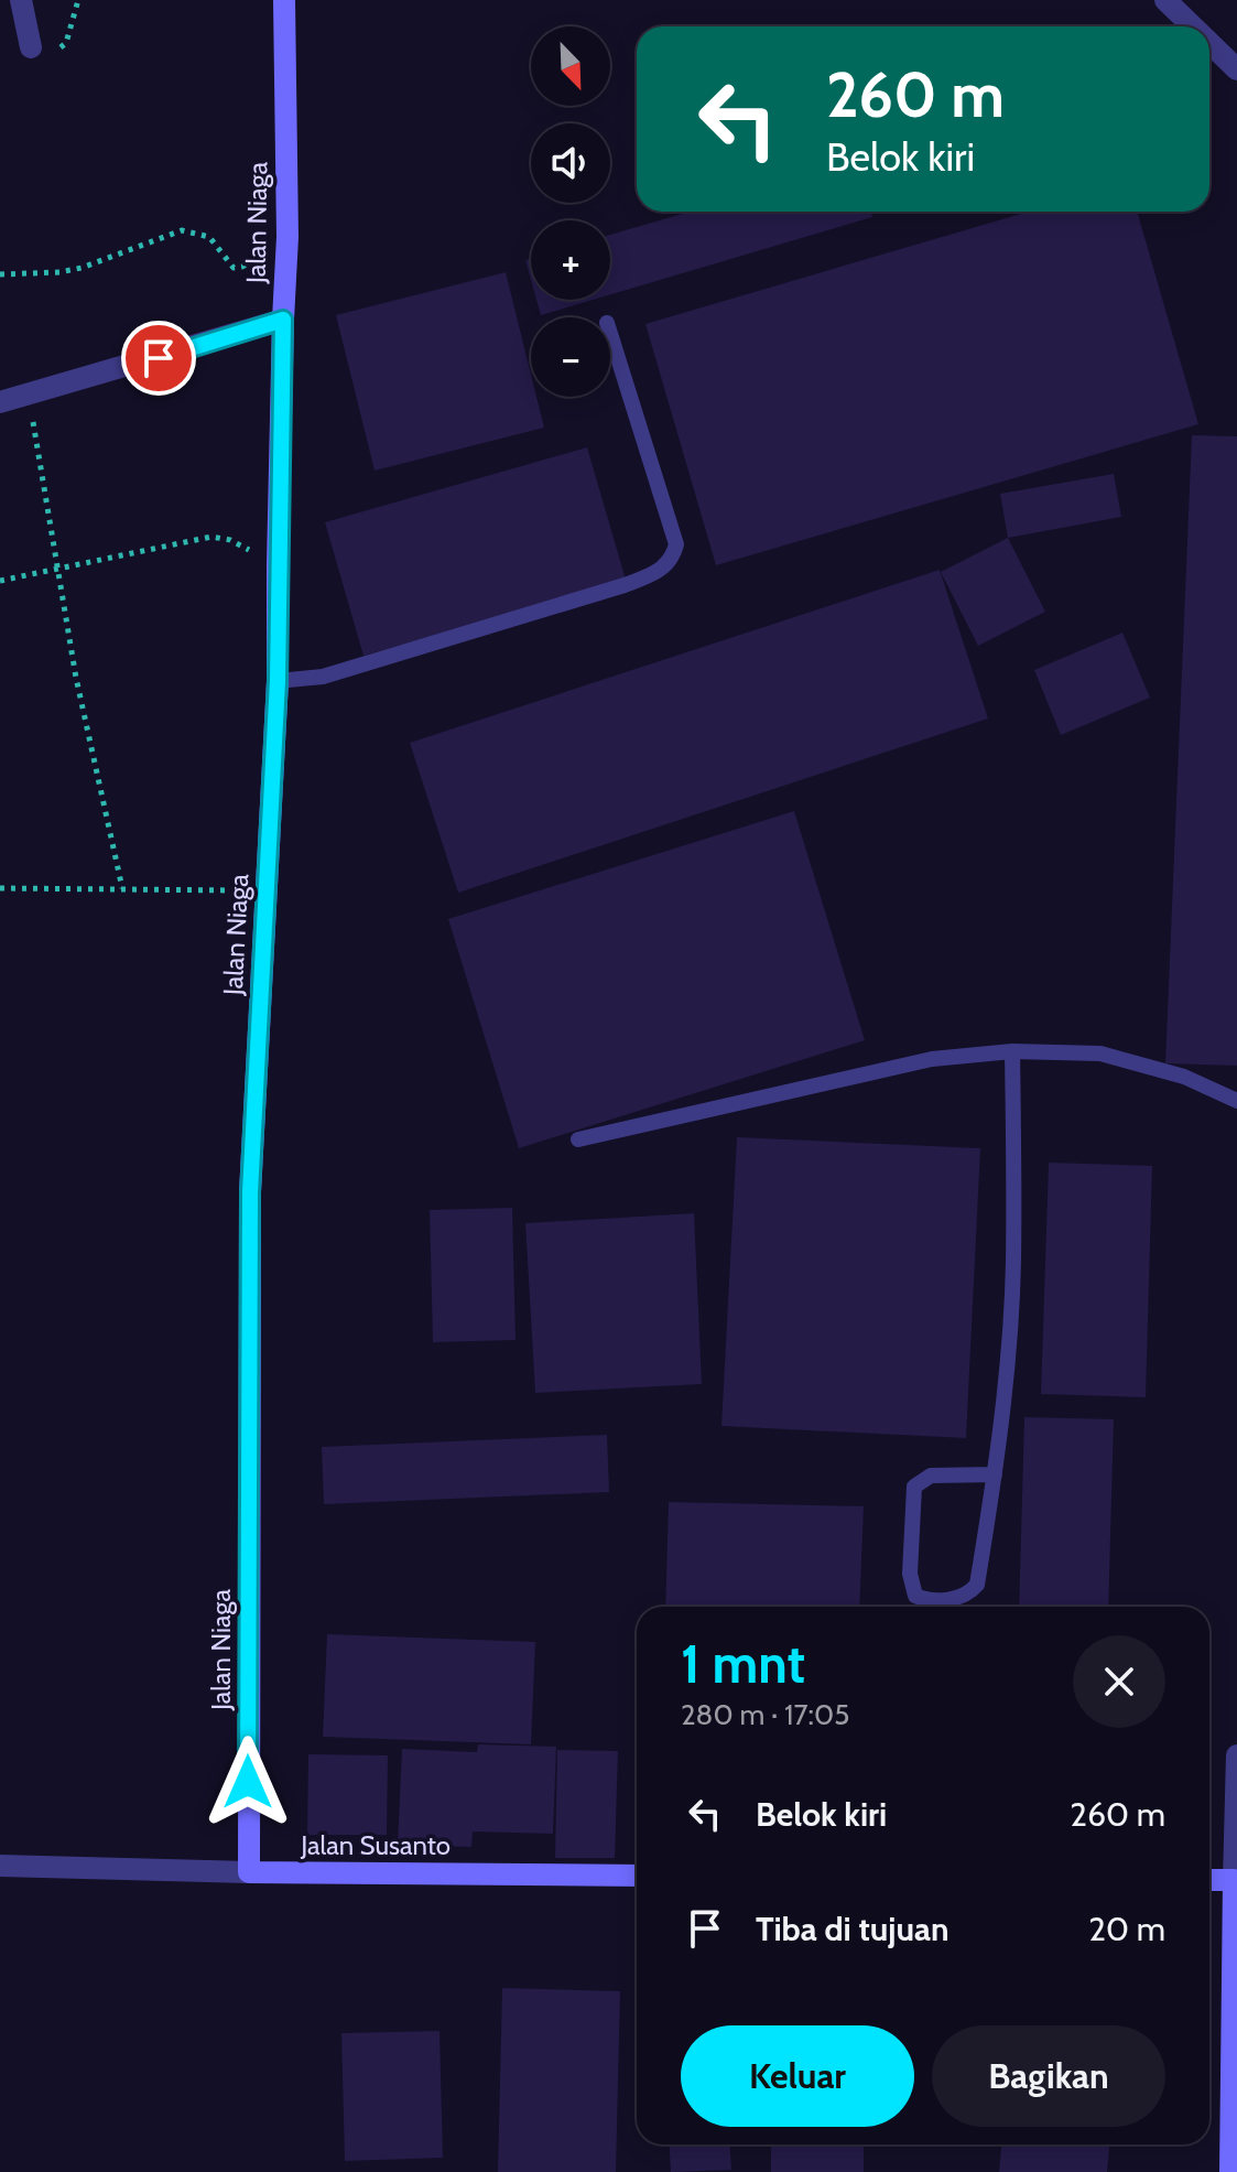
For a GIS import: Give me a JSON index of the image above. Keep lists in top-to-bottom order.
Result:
{
  "streets": {
    "street": ["Jalan Niaga", "Jalan Susanto"]
  },
  "crossings": [
    ["Jalan Niaga", "Jalan Susanto"]
  ],
  "north": "bottom right",
  "page": {
    "map_buttons": ["+", "−"],
    "turn": ["260 m", "Belok kiri"],
    "heading": ["1 mnt", "280 m · 17:05"],
    "list": [
      {
        "name": "Belok kiri",
        "value": "260 m"
      },
      {
        "name": "Tiba di tujuan",
        "value": "20 m"
      }
    ],
    "buttons": ["Keluar", "Bagikan"]
  }
}
